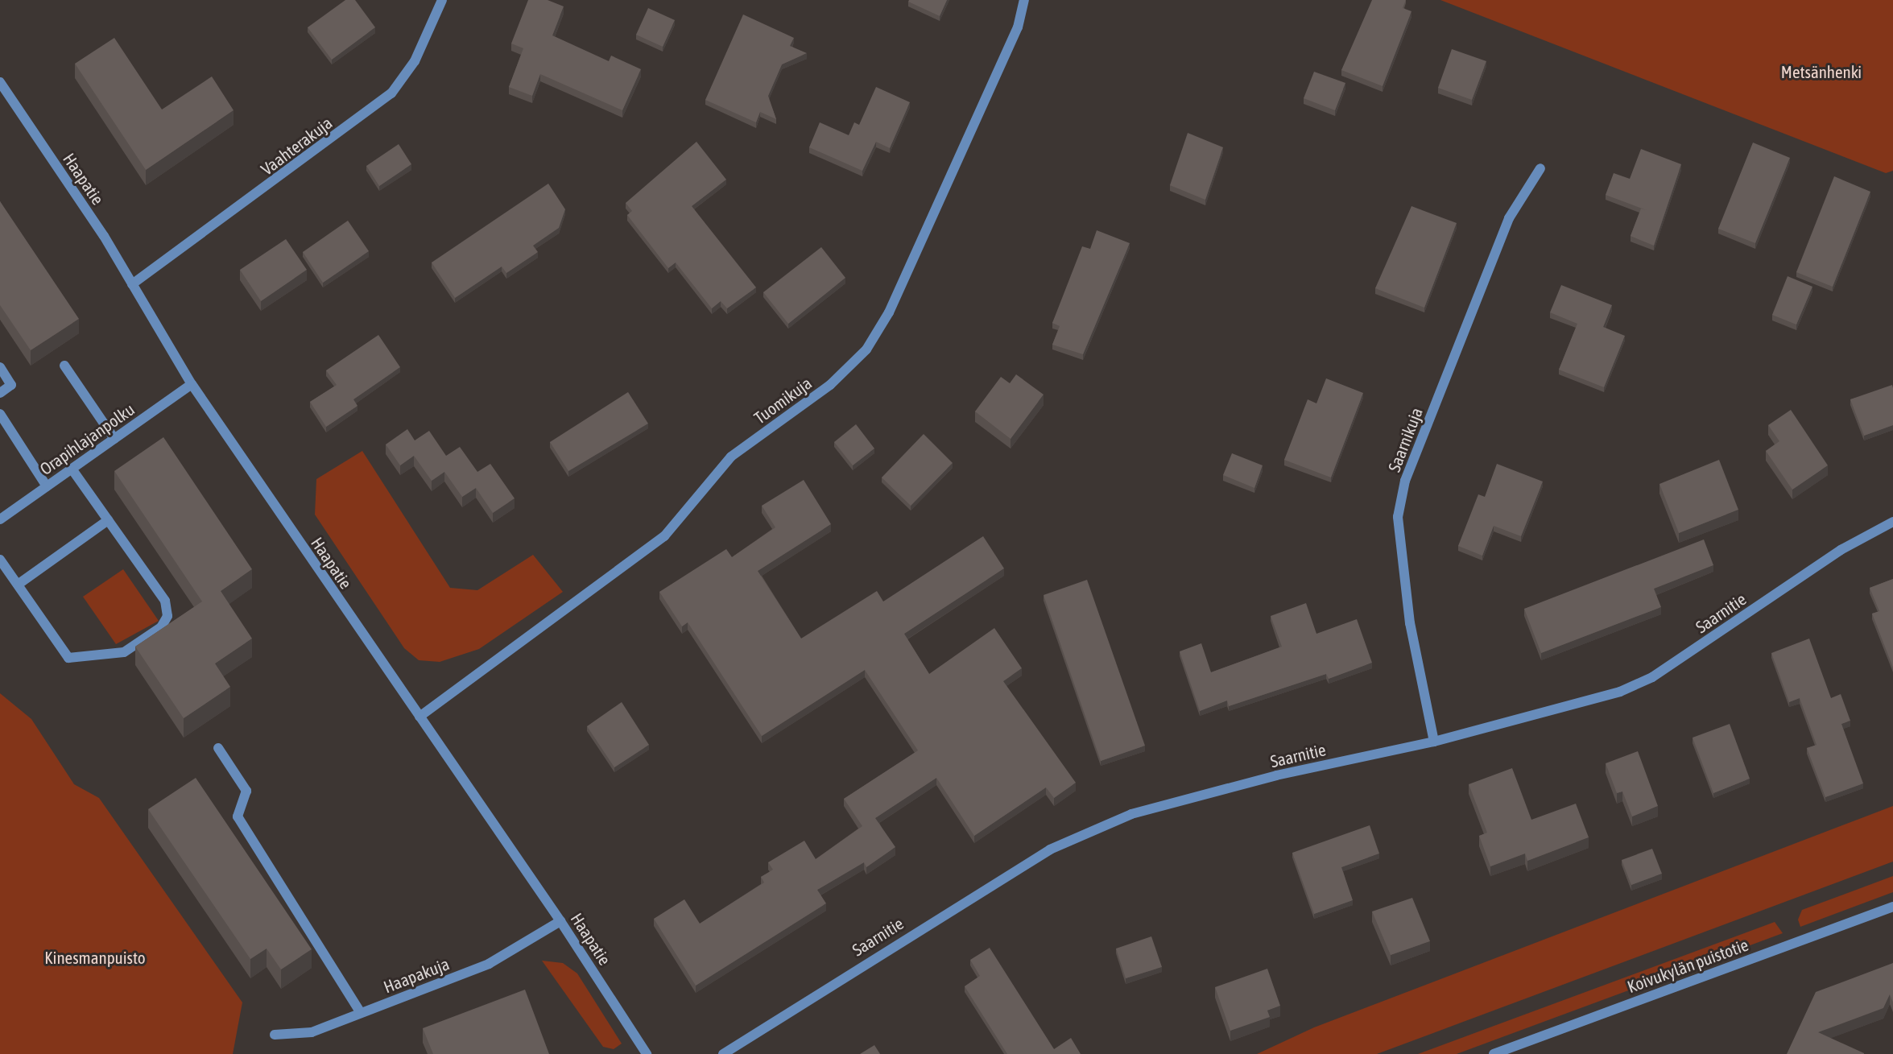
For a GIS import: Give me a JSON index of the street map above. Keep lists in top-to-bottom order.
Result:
{
  "streets": {
    "street": [
      "Vaahterakuja",
      "Haapatie",
      "Tuomikuja",
      "Orapihlajanpolku",
      "Saarnikuja",
      "Saarnitie",
      "Koivukylän puistotie",
      "Haapakuja"
    ]
  },
  "crossings": [
    ["Vaahterakuja", "Haapatie"],
    ["Haapatie", "Tuomikuja"],
    ["Haapatie", "Orapihlajanpolku"],
    ["Haapatie", "Haapakuja"],
    ["Saarnikuja", "Saarnitie"]
  ],
  "parks": ["Metsänhenki", "Kinesmanpuisto"]
}
